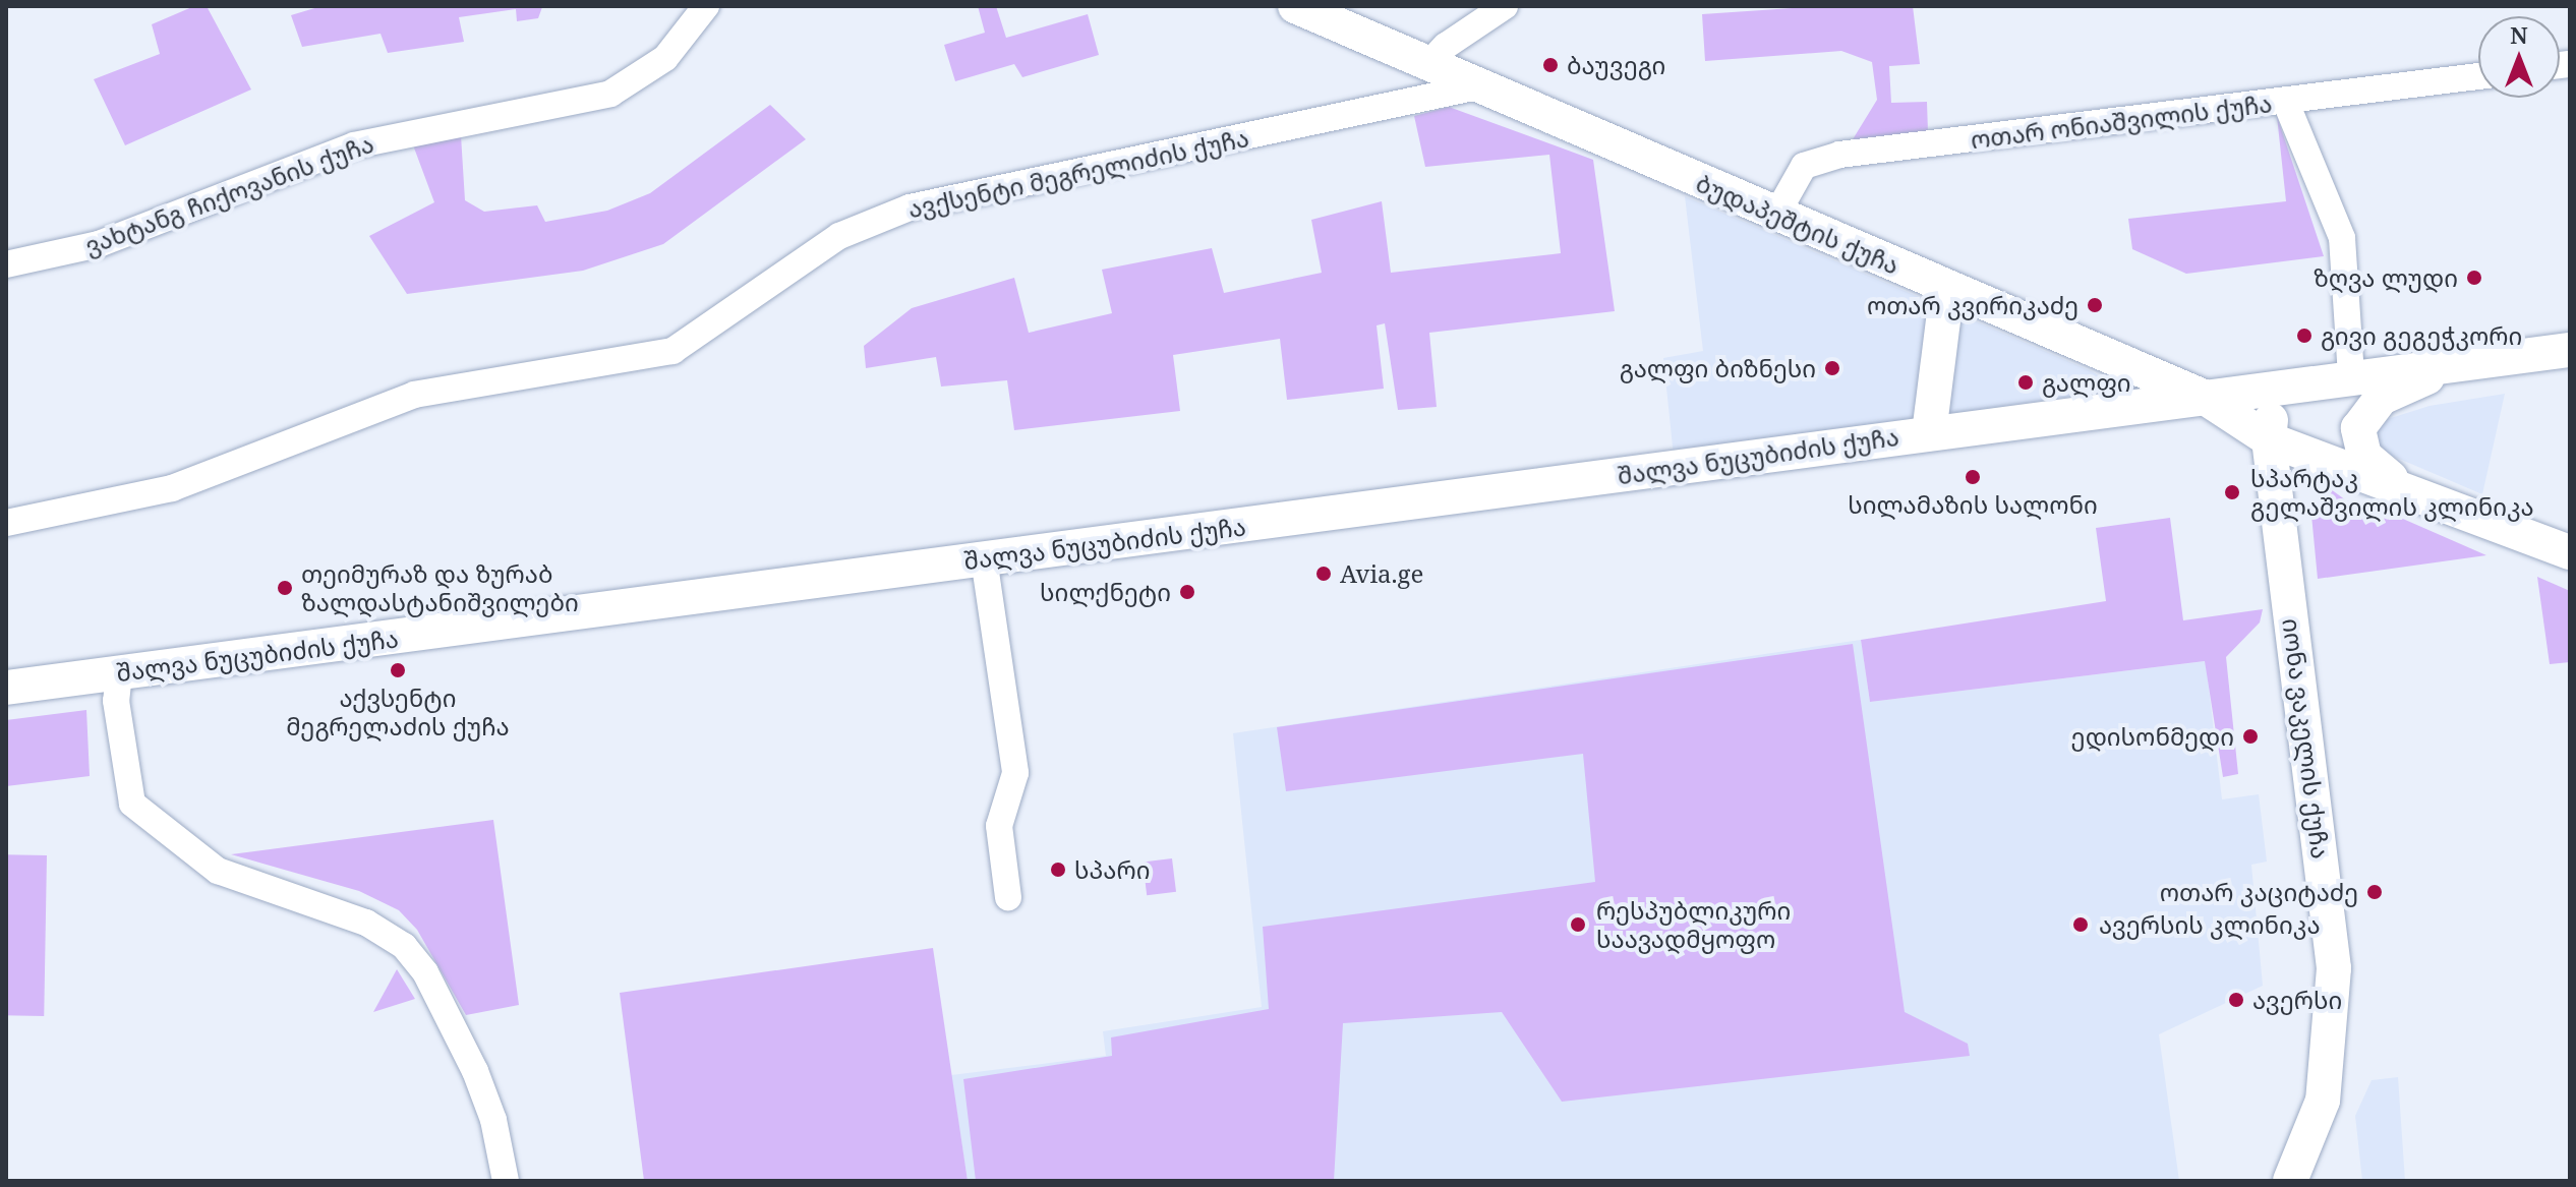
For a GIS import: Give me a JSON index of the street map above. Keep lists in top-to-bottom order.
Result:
{
  "streets": {
    "main road": ["ბუდაპეშტის ქუჩა", "შალვა ნუცუბიძის ქუჩა", "იონა ვაკელის ქუჩა"],
    "street": ["ოთარ ონიაშვილის ქუჩა", "ავქსენტი მეგრელიძის ქუჩა", "ვახტანგ ჩიქოვანის ქუჩა"]
  },
  "crossings": [
    ["ოთარ ონიაშვილის ქუჩა", "ბუდაპეშტის ქუჩა"],
    ["ავქსენტი მეგრელიძის ქუჩა", "ბუდაპეშტის ქუჩა"],
    ["ბუდაპეშტის ქუჩა", "შალვა ნუცუბიძის ქუჩა"],
    ["ბუდაპეშტის ქუჩა", "იონა ვაკელის ქუჩა"],
    ["შალვა ნუცუბიძის ქუჩა", "იონა ვაკელის ქუჩა"]
  ],
  "places": [
    "ბაუვეგი",
    "ზღვა ლუდი",
    "ოთარ კვირიკაძე",
    "გივი გეგეჭკორი",
    "გალფი ბიზნესი",
    "გალფი",
    "სილამაზის სალონი",
    "სპარტაკ გელაშვილის კლინიკა",
    "Avia.ge",
    "თეიმურაზ და ზურაბ ზალდასტანიშვილები",
    "სილქნეტი",
    "აქვსენტი მეგრელაძის ქუჩა",
    "ედისონმედი",
    "სპარი",
    "ოთარ კაციტაძე",
    "რესპუბლიკური საავადმყოფო",
    "ავერსის კლინიკა",
    "ავერსი"
  ],
  "north": "top"
}
